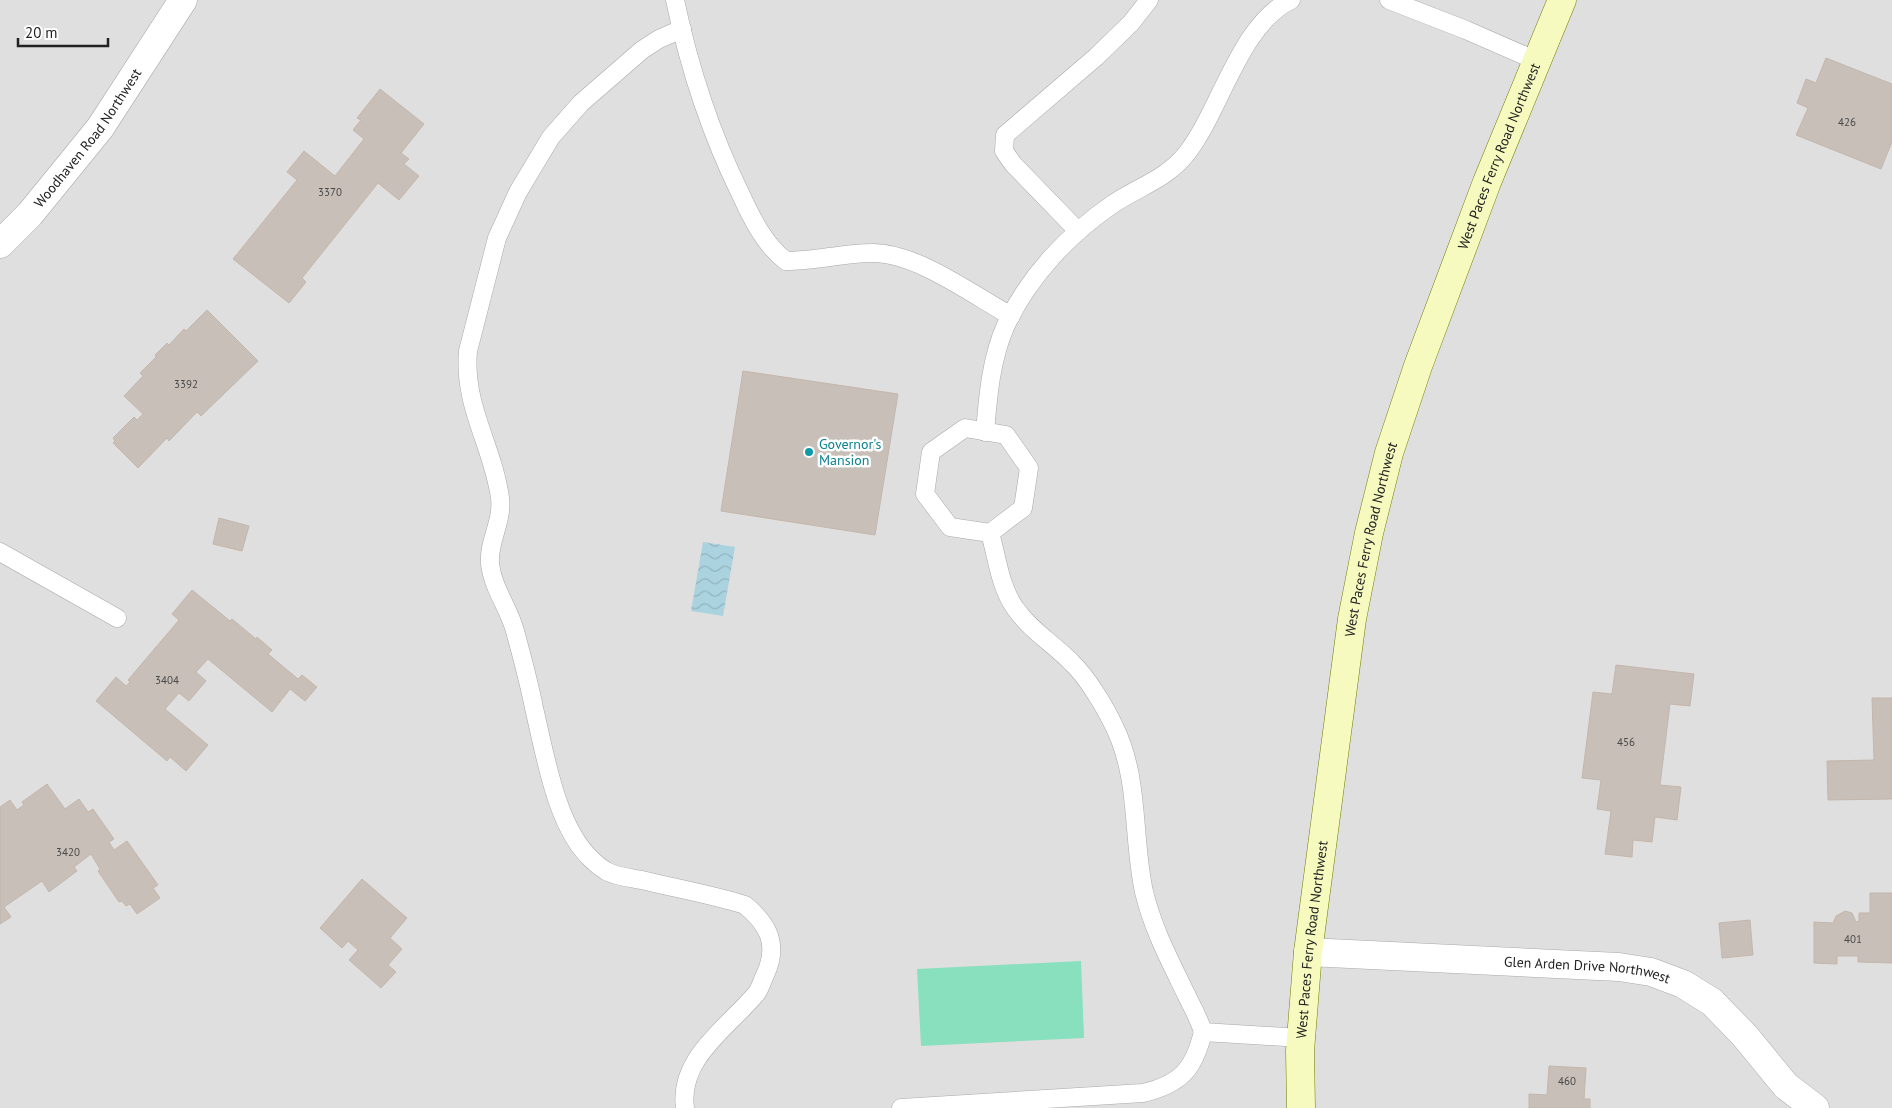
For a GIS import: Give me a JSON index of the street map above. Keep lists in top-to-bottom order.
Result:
{
  "streets": {
    "main road": ["West Paces Ferry Road Northwest"],
    "street": ["Woodhaven Road Northwest", "Glen Arden Drive Northwest"]
  },
  "crossings": [
    ["West Paces Ferry Road Northwest", "Glen Arden Drive Northwest"]
  ],
  "places": ["Governor's Mansion"],
  "house_numbers": [
    "426",
    "3370",
    "3392",
    "3404",
    "456",
    "3420",
    "401",
    "460"
  ],
  "scale_bar": "20 m"
}
